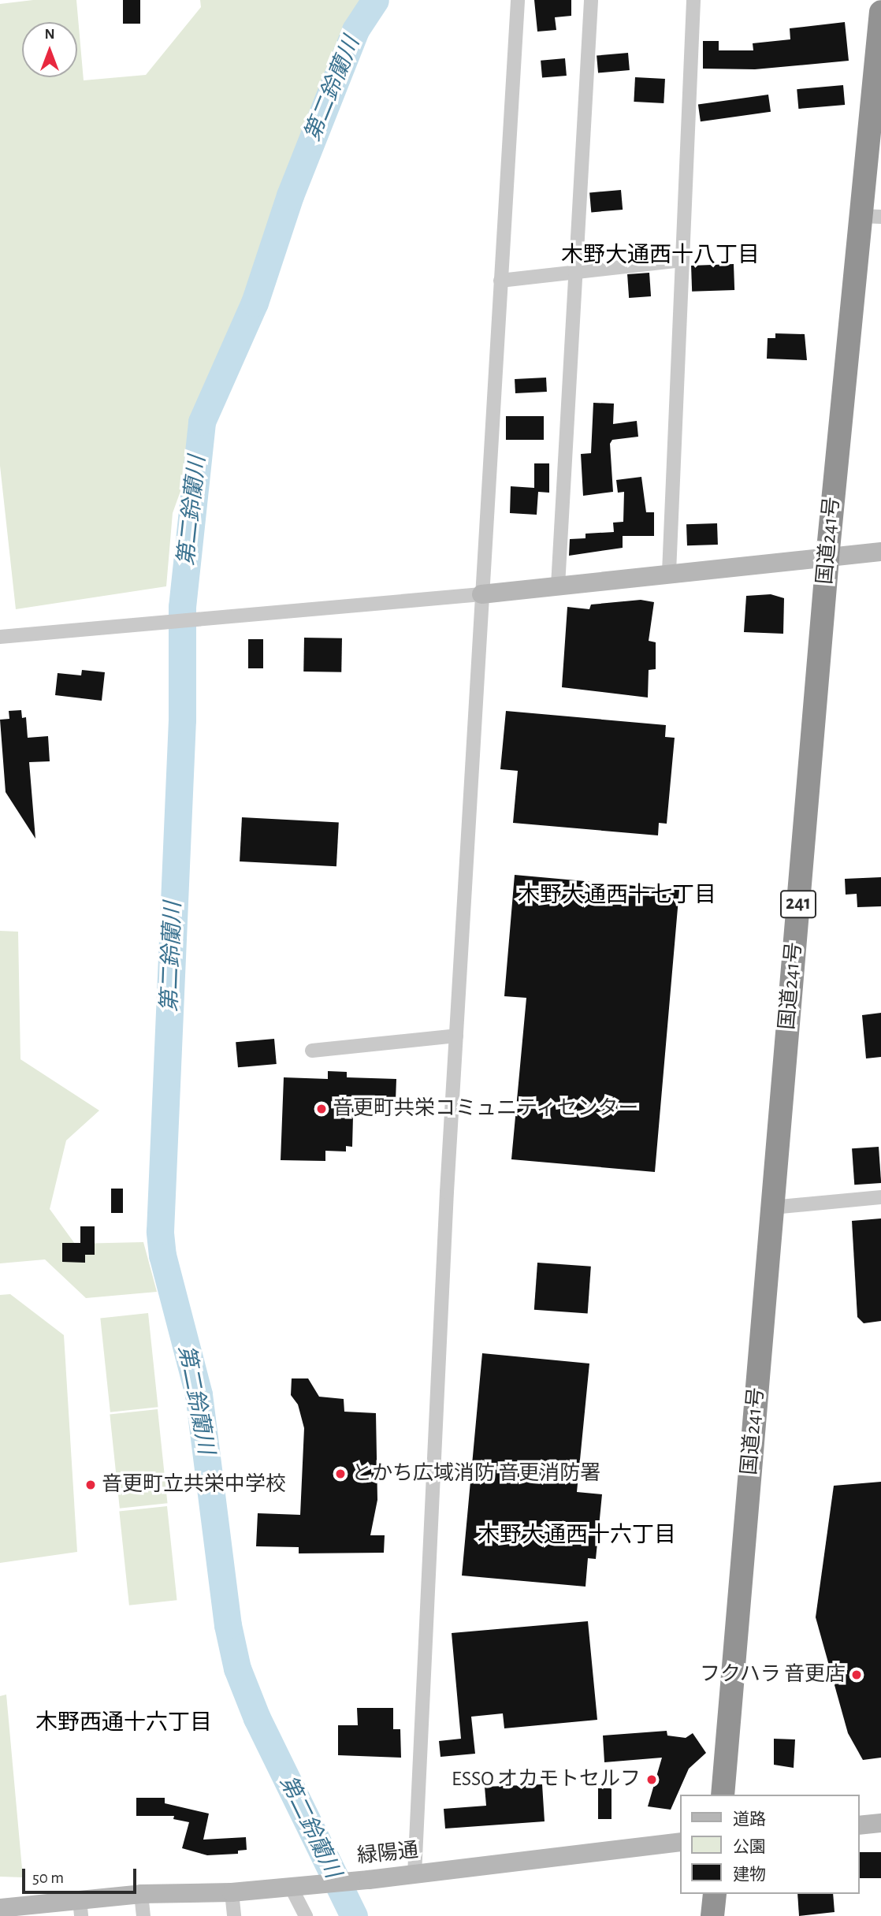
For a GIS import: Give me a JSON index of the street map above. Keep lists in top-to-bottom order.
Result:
{
  "streets": {
    "highway": ["国道241号", "241"],
    "street": ["緑陽通"]
  },
  "districts": [
    "木野大通西十八丁目",
    "木野大通西十七丁目",
    "木野大通西十六丁目",
    "木野西通十六丁目"
  ],
  "water": ["第二鈴蘭川"],
  "places": [
    "音更町共栄コミュニティセンター",
    "とかち広域消防 音更消防署",
    "音更町立共栄中学校",
    "フクハラ 音更店",
    "ESSO オカモトセルフ"
  ],
  "legend": ["道路", "公園", "建物"],
  "scale_bar": "50 m",
  "north": "top"
}
